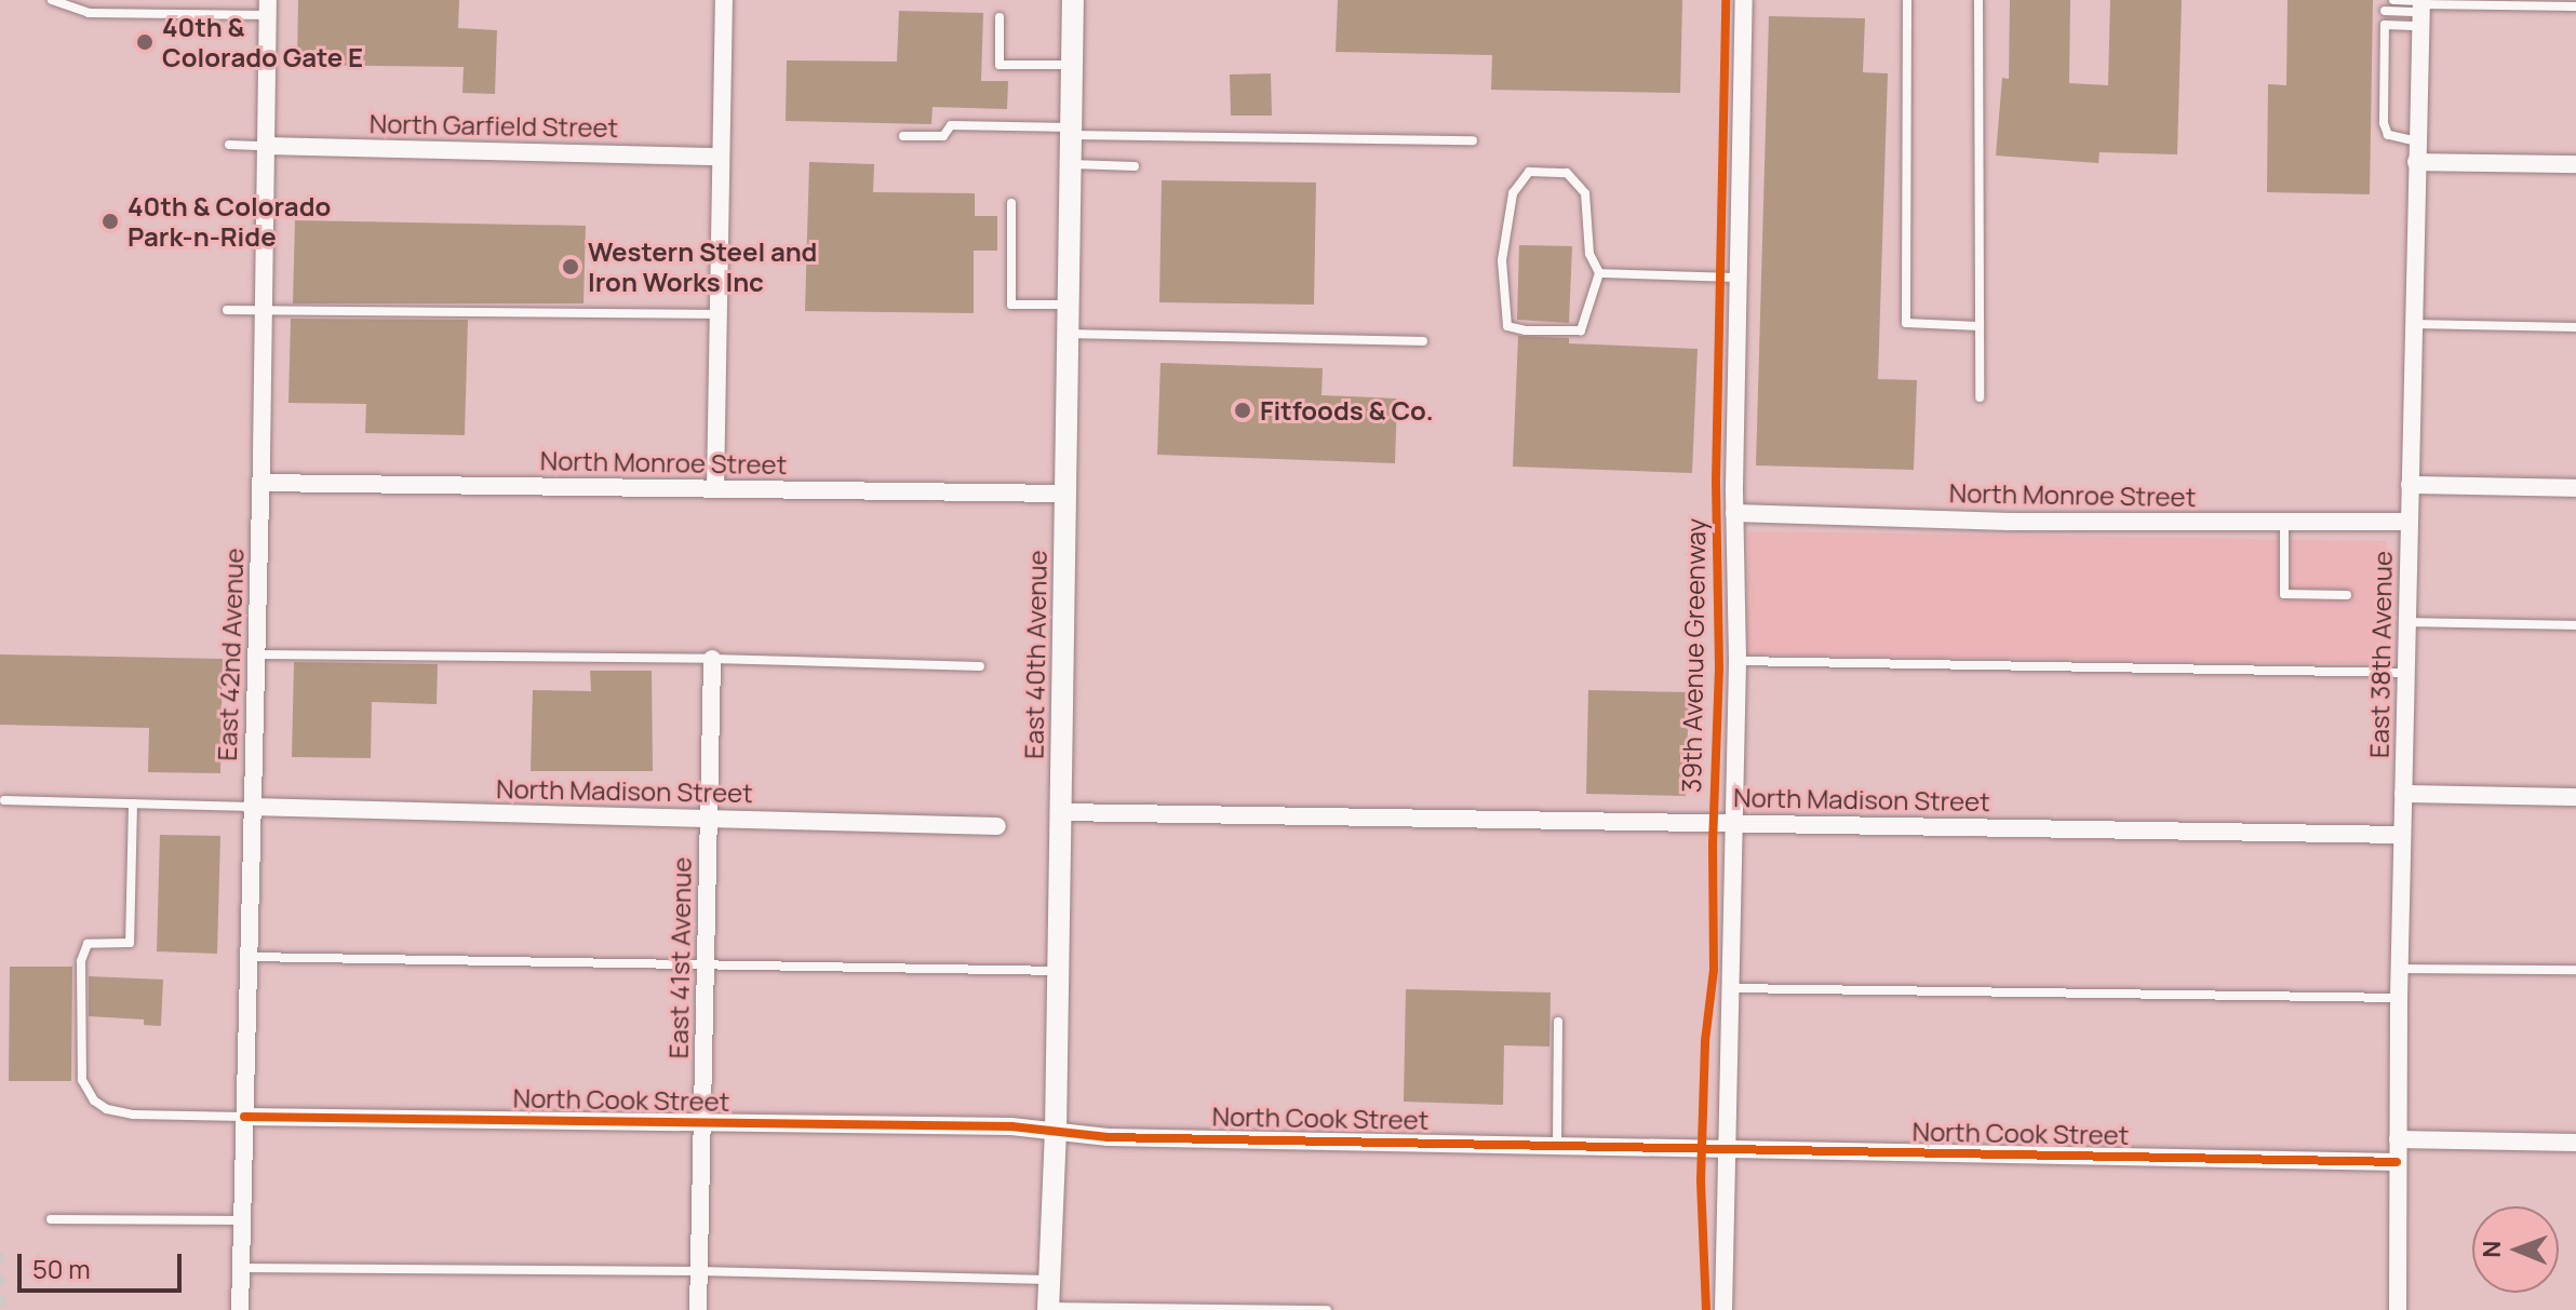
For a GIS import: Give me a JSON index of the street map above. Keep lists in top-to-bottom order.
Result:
{
  "streets": {
    "street": [
      "North Garfield Street",
      "North Monroe Street",
      "East 42nd Avenue",
      "East 40th Avenue",
      "East 38th Avenue",
      "North Madison Street",
      "East 41st Avenue",
      "North Cook Street"
    ],
    "cycle path": ["39th Avenue Greenway"]
  },
  "crossings": [
    ["North Garfield Street", "East 42nd Avenue"],
    ["North Monroe Street", "East 42nd Avenue"],
    ["North Monroe Street", "East 40th Avenue"],
    ["North Monroe Street", "East 38th Avenue"],
    ["East 42nd Avenue", "North Madison Street"],
    ["East 42nd Avenue", "North Cook Street"],
    ["East 40th Avenue", "North Madison Street"],
    ["East 40th Avenue", "North Cook Street"],
    ["East 38th Avenue", "North Madison Street"],
    ["East 38th Avenue", "North Cook Street"],
    ["North Madison Street", "East 41st Avenue"],
    ["East 41st Avenue", "North Cook Street"]
  ],
  "places": [
    "40th & Colorado Gate E",
    "40th & Colorado Park-n-Ride",
    "Western Steel and Iron Works Inc",
    "Fitfoods & Co."
  ],
  "scale_bar": "50 m",
  "north": "left"
}
